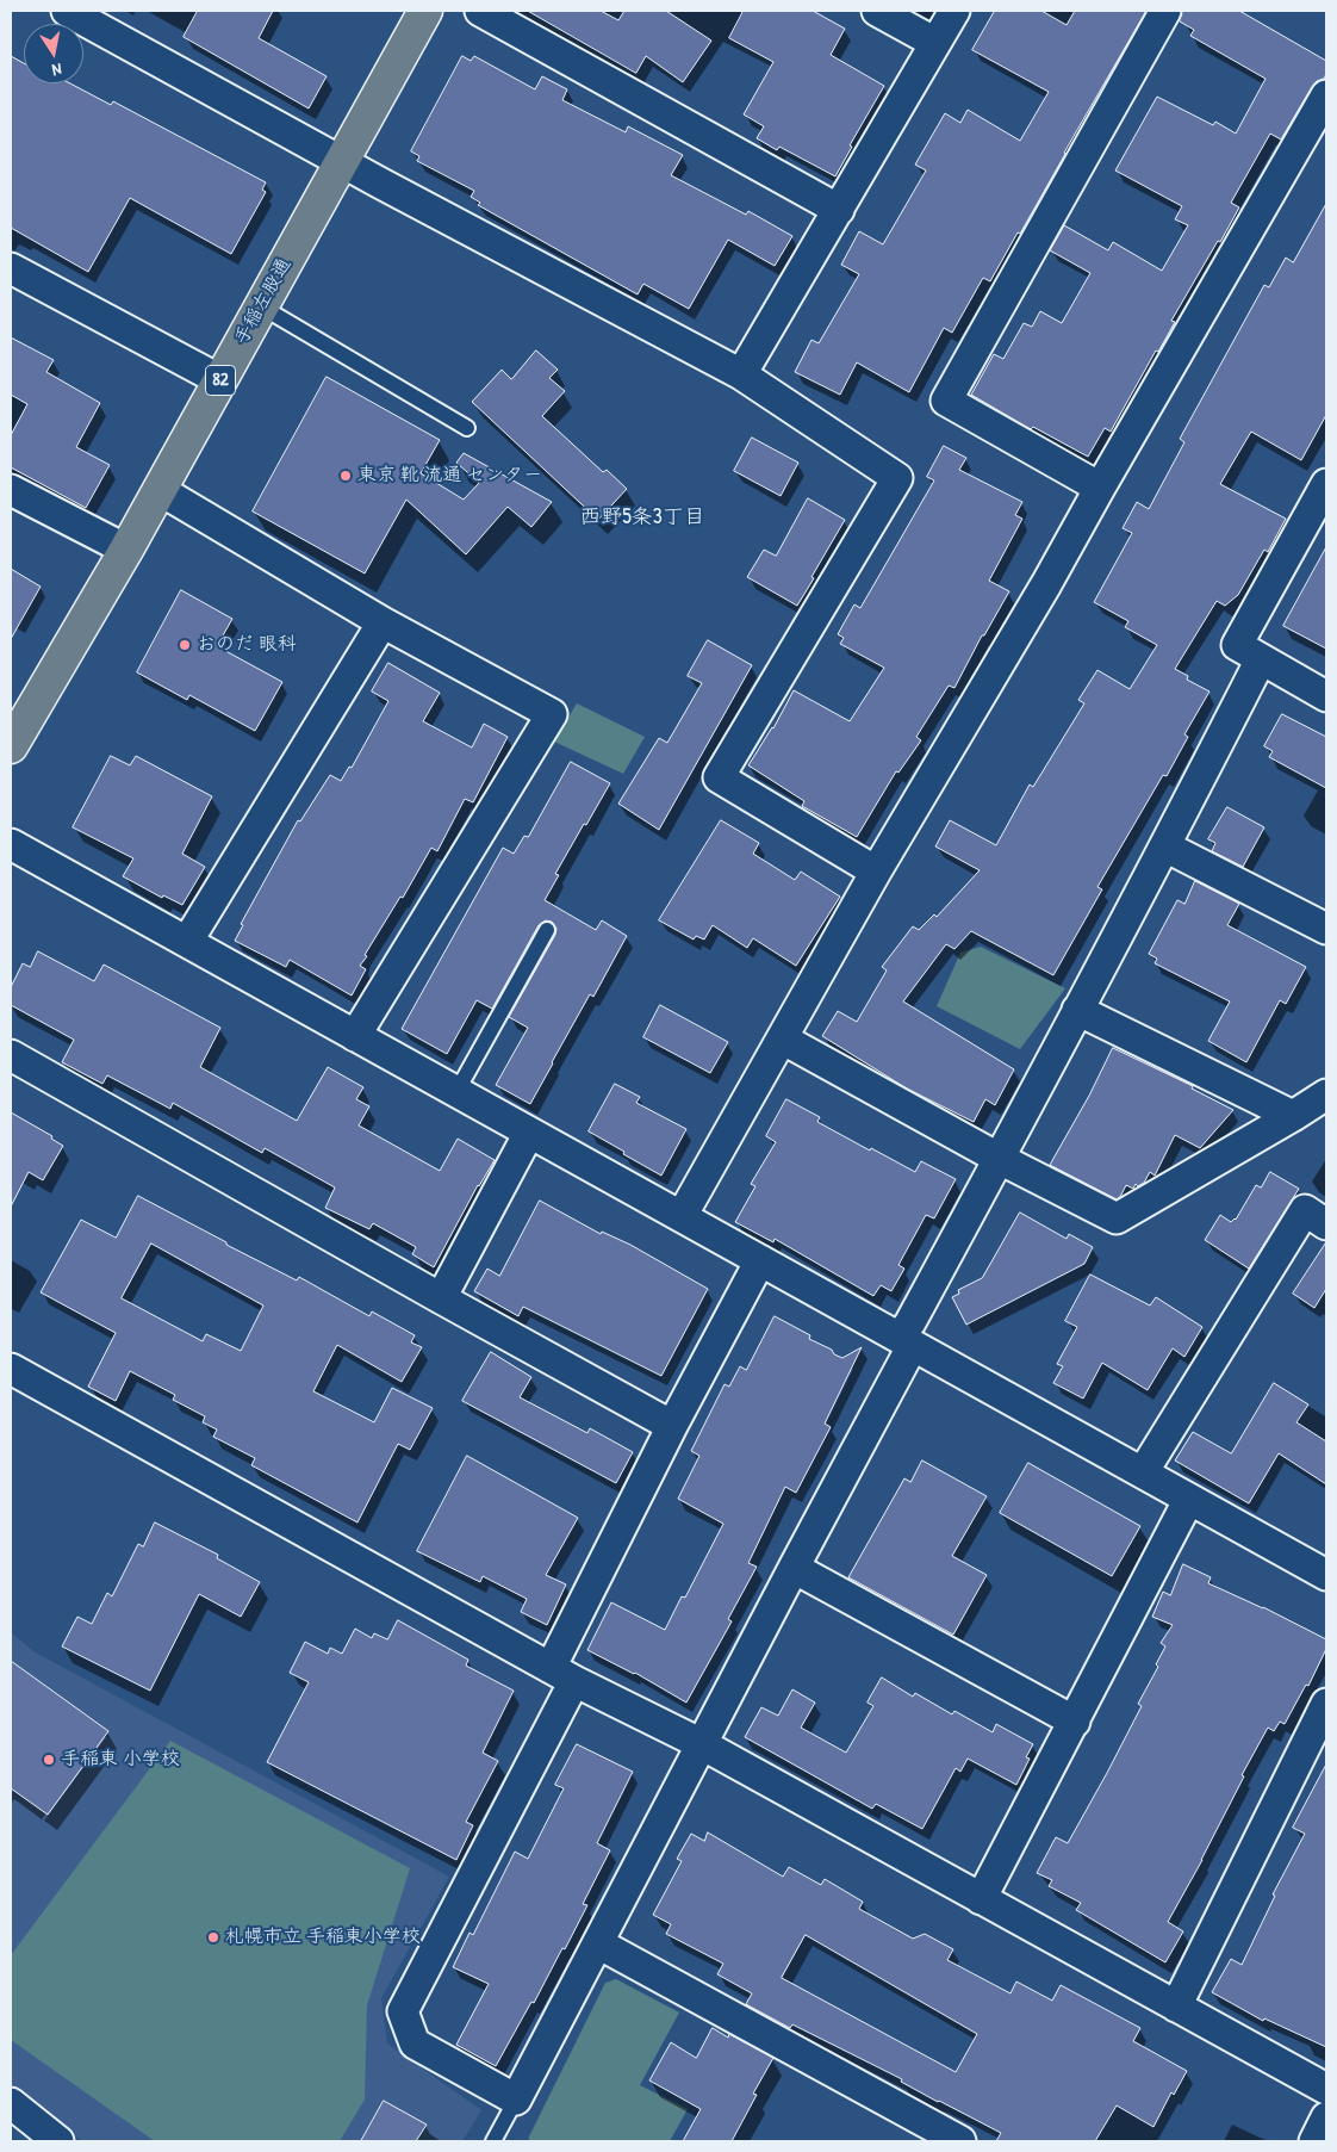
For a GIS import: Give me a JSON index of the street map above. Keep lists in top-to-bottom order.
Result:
{
  "streets": {
    "main road": ["手稲左股通", "82"]
  },
  "districts": ["西野5条3丁目"],
  "places": [
    "東京 靴 流通 センター",
    "おのだ 眼科",
    "手稲東 小学校",
    "札幌市立 手稲東小学校"
  ],
  "north": "bottom"
}
